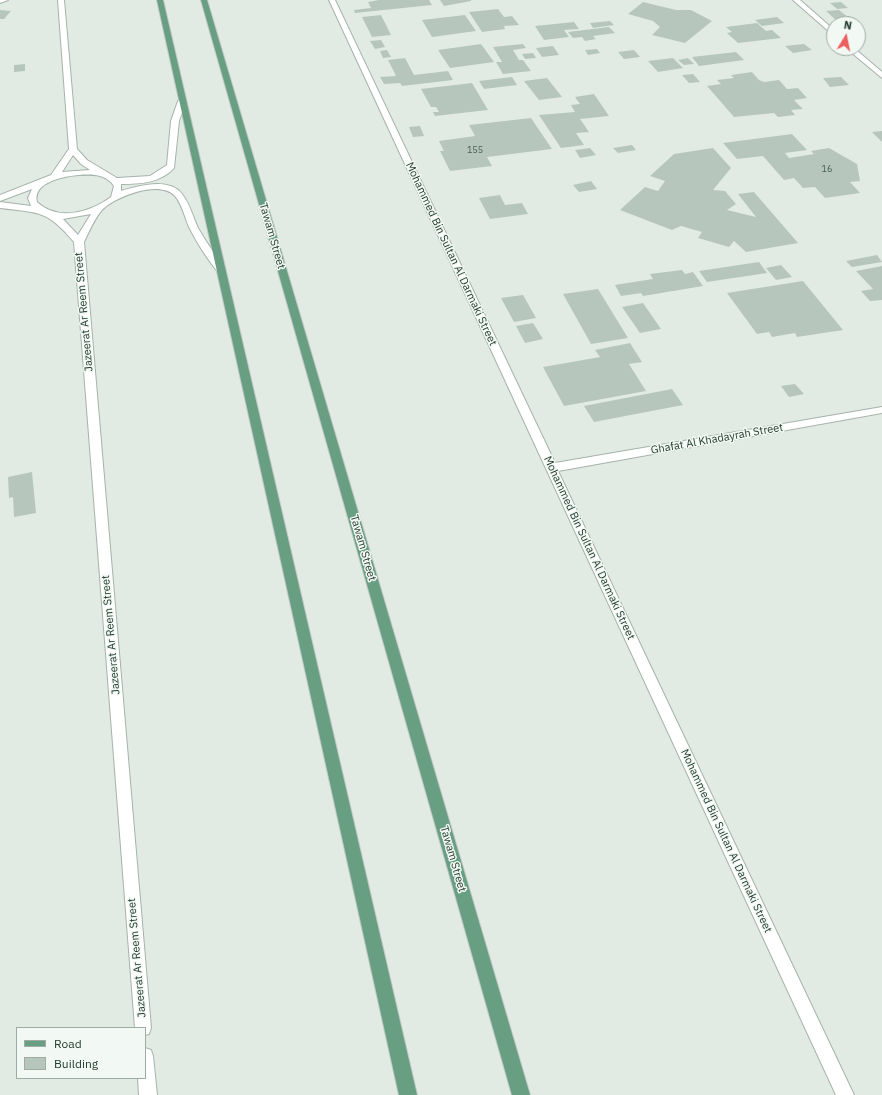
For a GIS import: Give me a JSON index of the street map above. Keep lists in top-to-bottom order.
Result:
{
  "streets": {
    "main road": ["Tawam Street"],
    "street": ["Mohammed Bin Sultan Al Darmaki Street", "Jazeerat Ar Reem Street", "Ghafat Al Khadayrah Street"]
  },
  "crossings": [
    ["Mohammed Bin Sultan Al Darmaki Street", "Ghafat Al Khadayrah Street"]
  ],
  "house_numbers": ["155", "16"],
  "legend": ["Road", "Building"],
  "north": "top"
}
